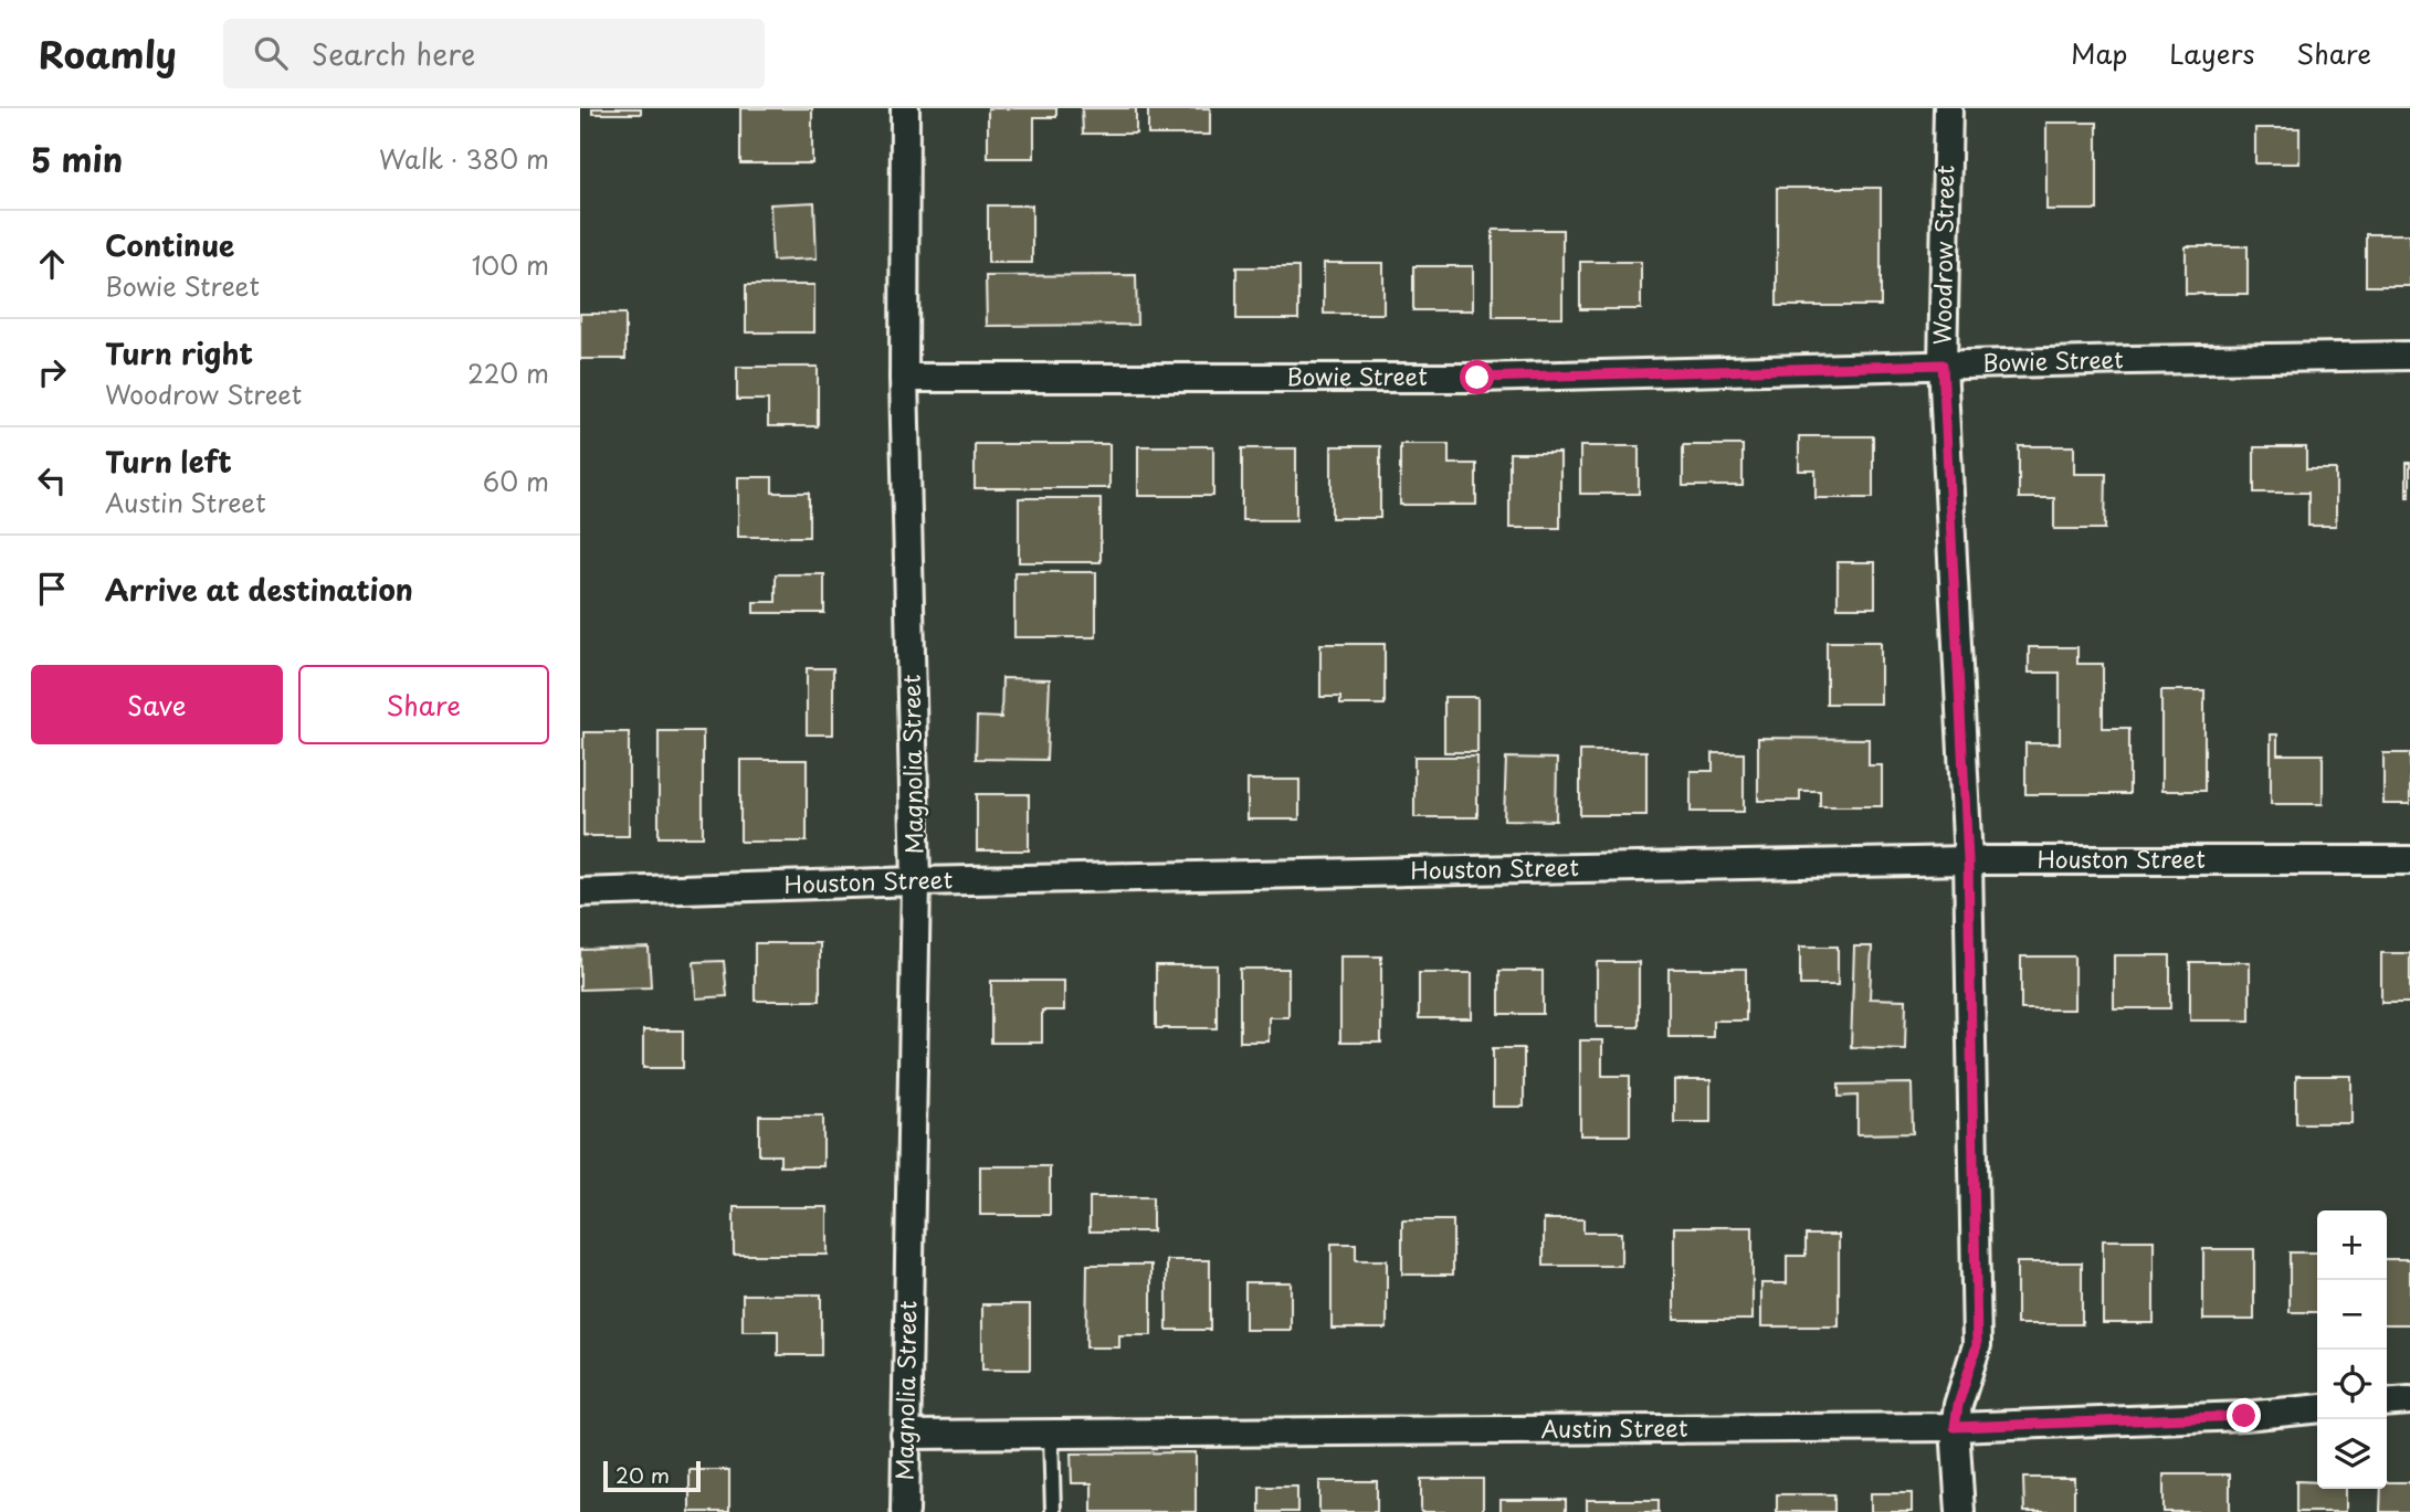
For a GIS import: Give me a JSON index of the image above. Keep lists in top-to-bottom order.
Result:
{
  "streets": {
    "street": [
      "Woodrow Street",
      "Bowie Street",
      "Magnolia Street",
      "Houston Street",
      "Austin Street"
    ]
  },
  "crossings": [
    ["Woodrow Street", "Bowie Street"],
    ["Woodrow Street", "Houston Street"],
    ["Woodrow Street", "Austin Street"],
    ["Bowie Street", "Magnolia Street"],
    ["Magnolia Street", "Houston Street"],
    ["Magnolia Street", "Austin Street"]
  ],
  "scale_bar": "20 m",
  "page": {
    "header": "Roamly",
    "search": "Search here",
    "nav": ["Map", "Layers", "Share"],
    "heading": ["5 min", "Walk · 380 m"],
    "list": [
      ["Continue", "Bowie Street", "100 m"],
      ["Turn right", "Woodrow Street", "220 m"],
      ["Turn left", "Austin Street", "60 m"],
      "Arrive at destination"
    ],
    "buttons": ["Save", "Share"],
    "map_buttons": ["+", "−"],
    "scale": "20 m"
  }
}
